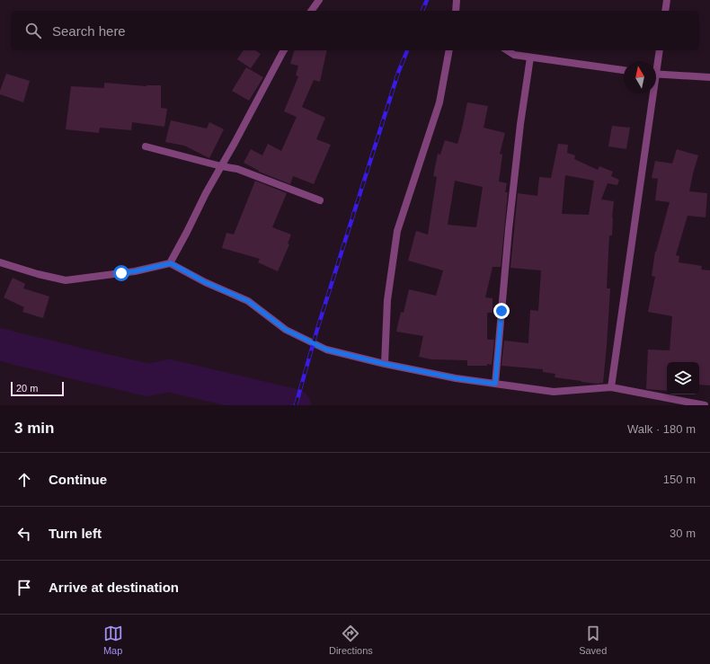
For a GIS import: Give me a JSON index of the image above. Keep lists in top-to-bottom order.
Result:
{
  "scale_bar": "20 m",
  "north": "top",
  "page": {
    "search": "Search here",
    "scale": "20 m",
    "heading": ["3 min", "Walk · 180 m"],
    "list": [
      ["Continue", "150 m"],
      ["Turn left", "30 m"],
      "Arrive at destination"
    ],
    "nav": ["Map", "Directions", "Saved"]
  }
}
